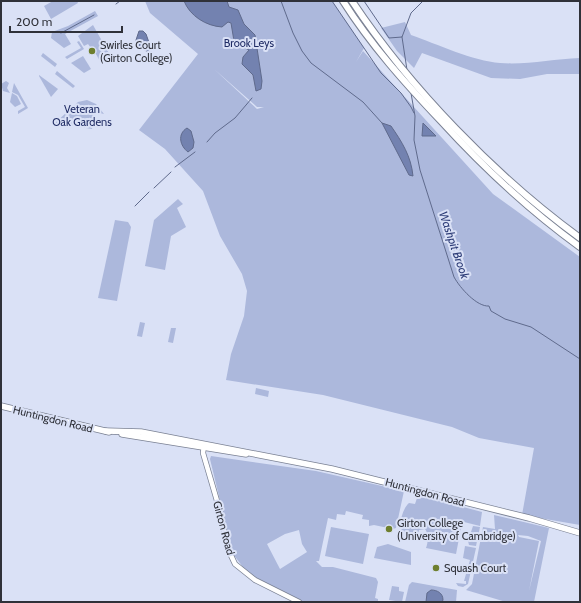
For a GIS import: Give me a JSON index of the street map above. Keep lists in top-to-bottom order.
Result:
{
  "streets": {
    "main road": ["Huntingdon Road"],
    "street": ["Girton Road"]
  },
  "crossings": [
    ["Huntingdon Road", "Girton Road"]
  ],
  "water": ["Washpit Brook"],
  "parks": ["Brook Leys", "Veteran Oak Gardens"],
  "places": ["Swirles Court (Girton College)", "Girton College (University of Cambridge)", "Squash Court"],
  "scale_bar": "200 m"
}
